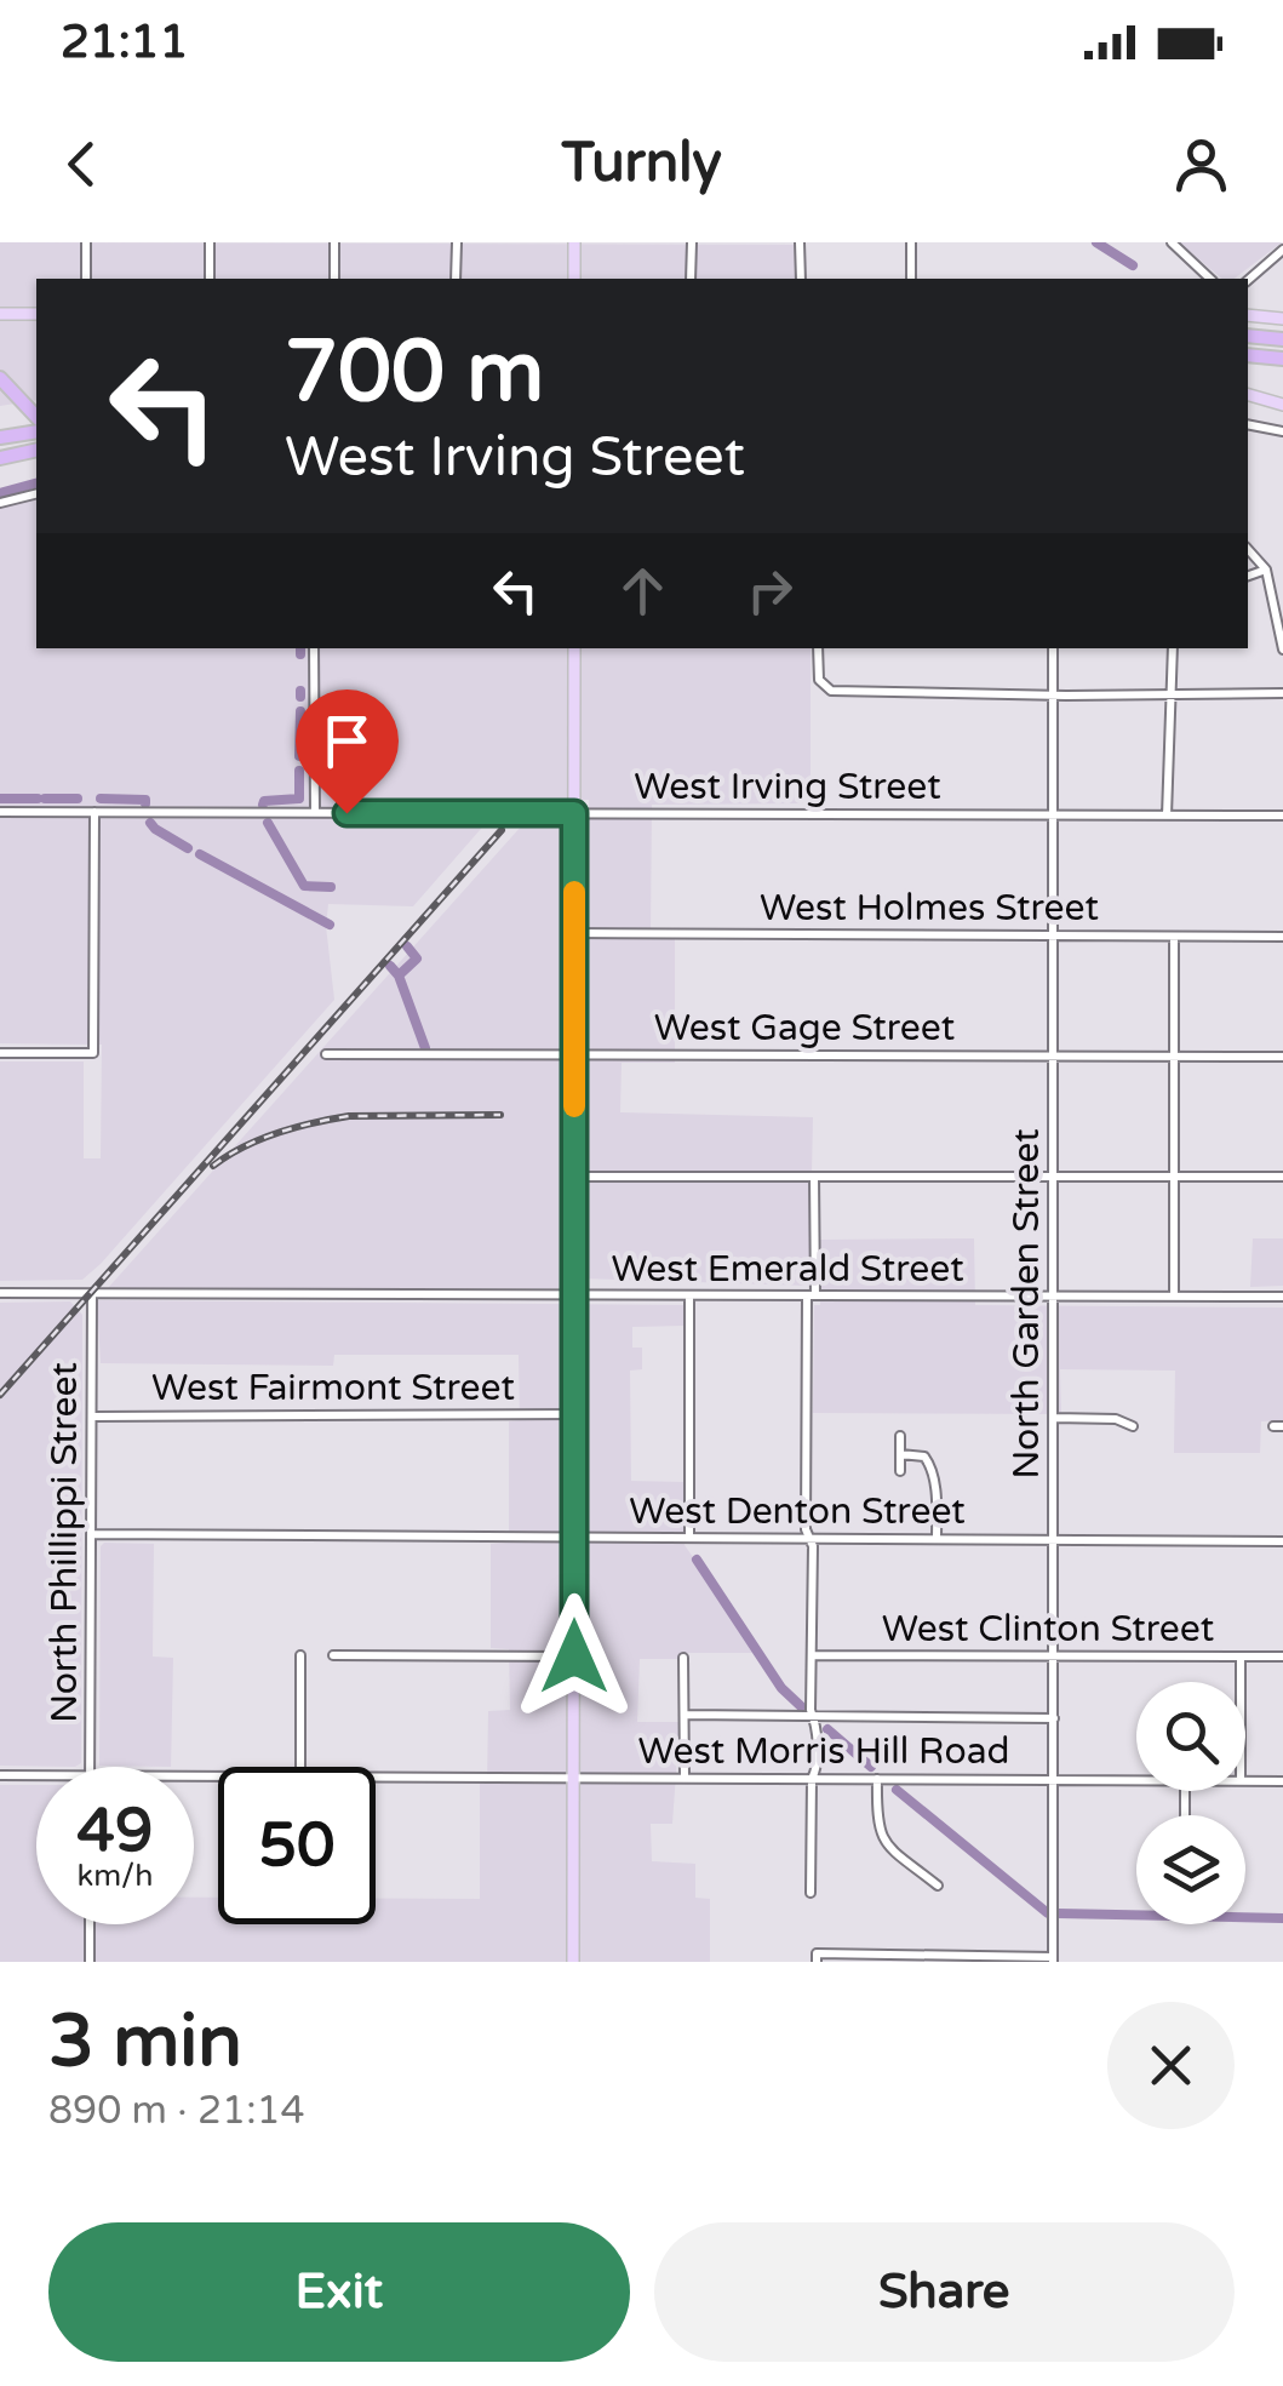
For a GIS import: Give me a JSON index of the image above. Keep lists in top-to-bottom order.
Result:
{
  "streets": {
    "street": [
      "West Irving Street",
      "West Holmes Street",
      "West Gage Street",
      "West Emerald Street",
      "North Garden Street",
      "West Fairmont Street",
      "West Denton Street",
      "North Phillippi Street",
      "West Clinton Street",
      "West Morris Hill Road"
    ]
  },
  "crossings": [
    ["West Irving Street", "North Garden Street"],
    ["West Holmes Street", "North Garden Street"],
    ["West Gage Street", "North Garden Street"],
    ["West Emerald Street", "North Garden Street"],
    ["West Emerald Street", "North Phillippi Street"],
    ["North Garden Street", "West Denton Street"],
    ["North Garden Street", "West Clinton Street"],
    ["North Garden Street", "West Morris Hill Road"],
    ["West Fairmont Street", "North Phillippi Street"],
    ["West Denton Street", "North Phillippi Street"]
  ],
  "page": {
    "status": "21:11",
    "header": "Turnly",
    "turn": ["700 m", "West Irving Street"],
    "speed": "49 km/h",
    "limit": "50",
    "heading": ["3 min", "890 m · 21:14"],
    "buttons": ["Exit", "Share"]
  }
}
